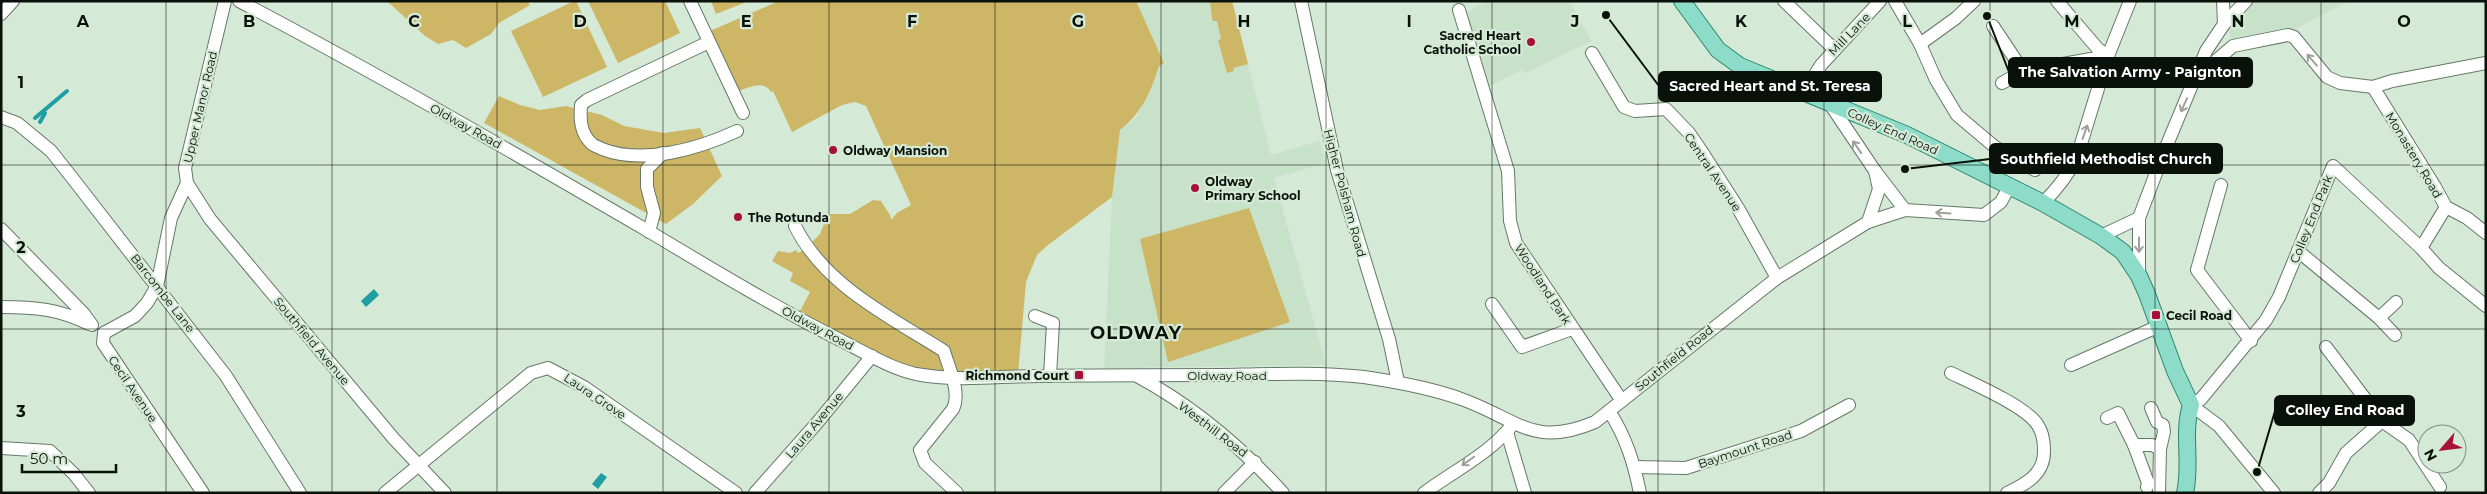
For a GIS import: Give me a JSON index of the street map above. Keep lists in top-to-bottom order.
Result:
{
  "streets": {
    "main road": ["Colley End Road"],
    "street": [
      "Mill Lane",
      "Upper Manor Road",
      "Oldway Road",
      "Monastery Road",
      "Central Avenue",
      "Higher Polsham Road",
      "Colley End Park",
      "Woodland Park",
      "Barcombe Lane",
      "Southfield Avenue",
      "Southfield Road",
      "Cecil Avenue",
      "Laura Grove",
      "Laura Avenue",
      "Westhill Road",
      "Baymount Road"
    ]
  },
  "crossings": [
    ["Upper Manor Road", "Barcombe Lane"],
    ["Upper Manor Road", "Southfield Avenue"],
    ["Upper Manor Road", "Cecil Avenue"],
    ["Oldway Road", "Higher Polsham Road"],
    ["Oldway Road", "Southfield Road"],
    ["Oldway Road", "Laura Avenue"],
    ["Oldway Road", "Westhill Road"],
    ["Colley End Road", "Colley End Park"],
    ["Colley End Road", "Southfield Road"],
    ["Central Avenue", "Southfield Road"],
    ["Woodland Park", "Southfield Road"],
    ["Southfield Avenue", "Laura Grove"]
  ],
  "districts": ["OLDWAY"],
  "places": {
    "other": [
      "Sacred Heart and St. Teresa",
      "The Salvation Army - Paignton",
      "Sacred Heart Catholic School",
      "Oldway Mansion",
      "Southfield Methodist Church",
      "Oldway Primary School",
      "The Rotunda",
      "Colley End Road"
    ],
    "transit": ["Cecil Road", "Richmond Court"]
  },
  "scale_bar": "50 m",
  "north": "bottom left",
  "grid": {
    "columns": [
      "A",
      "B",
      "C",
      "D",
      "E",
      "F",
      "G",
      "H",
      "I",
      "J",
      "K",
      "L",
      "M",
      "N",
      "O"
    ],
    "rows": ["1", "2", "3"]
  }
}
